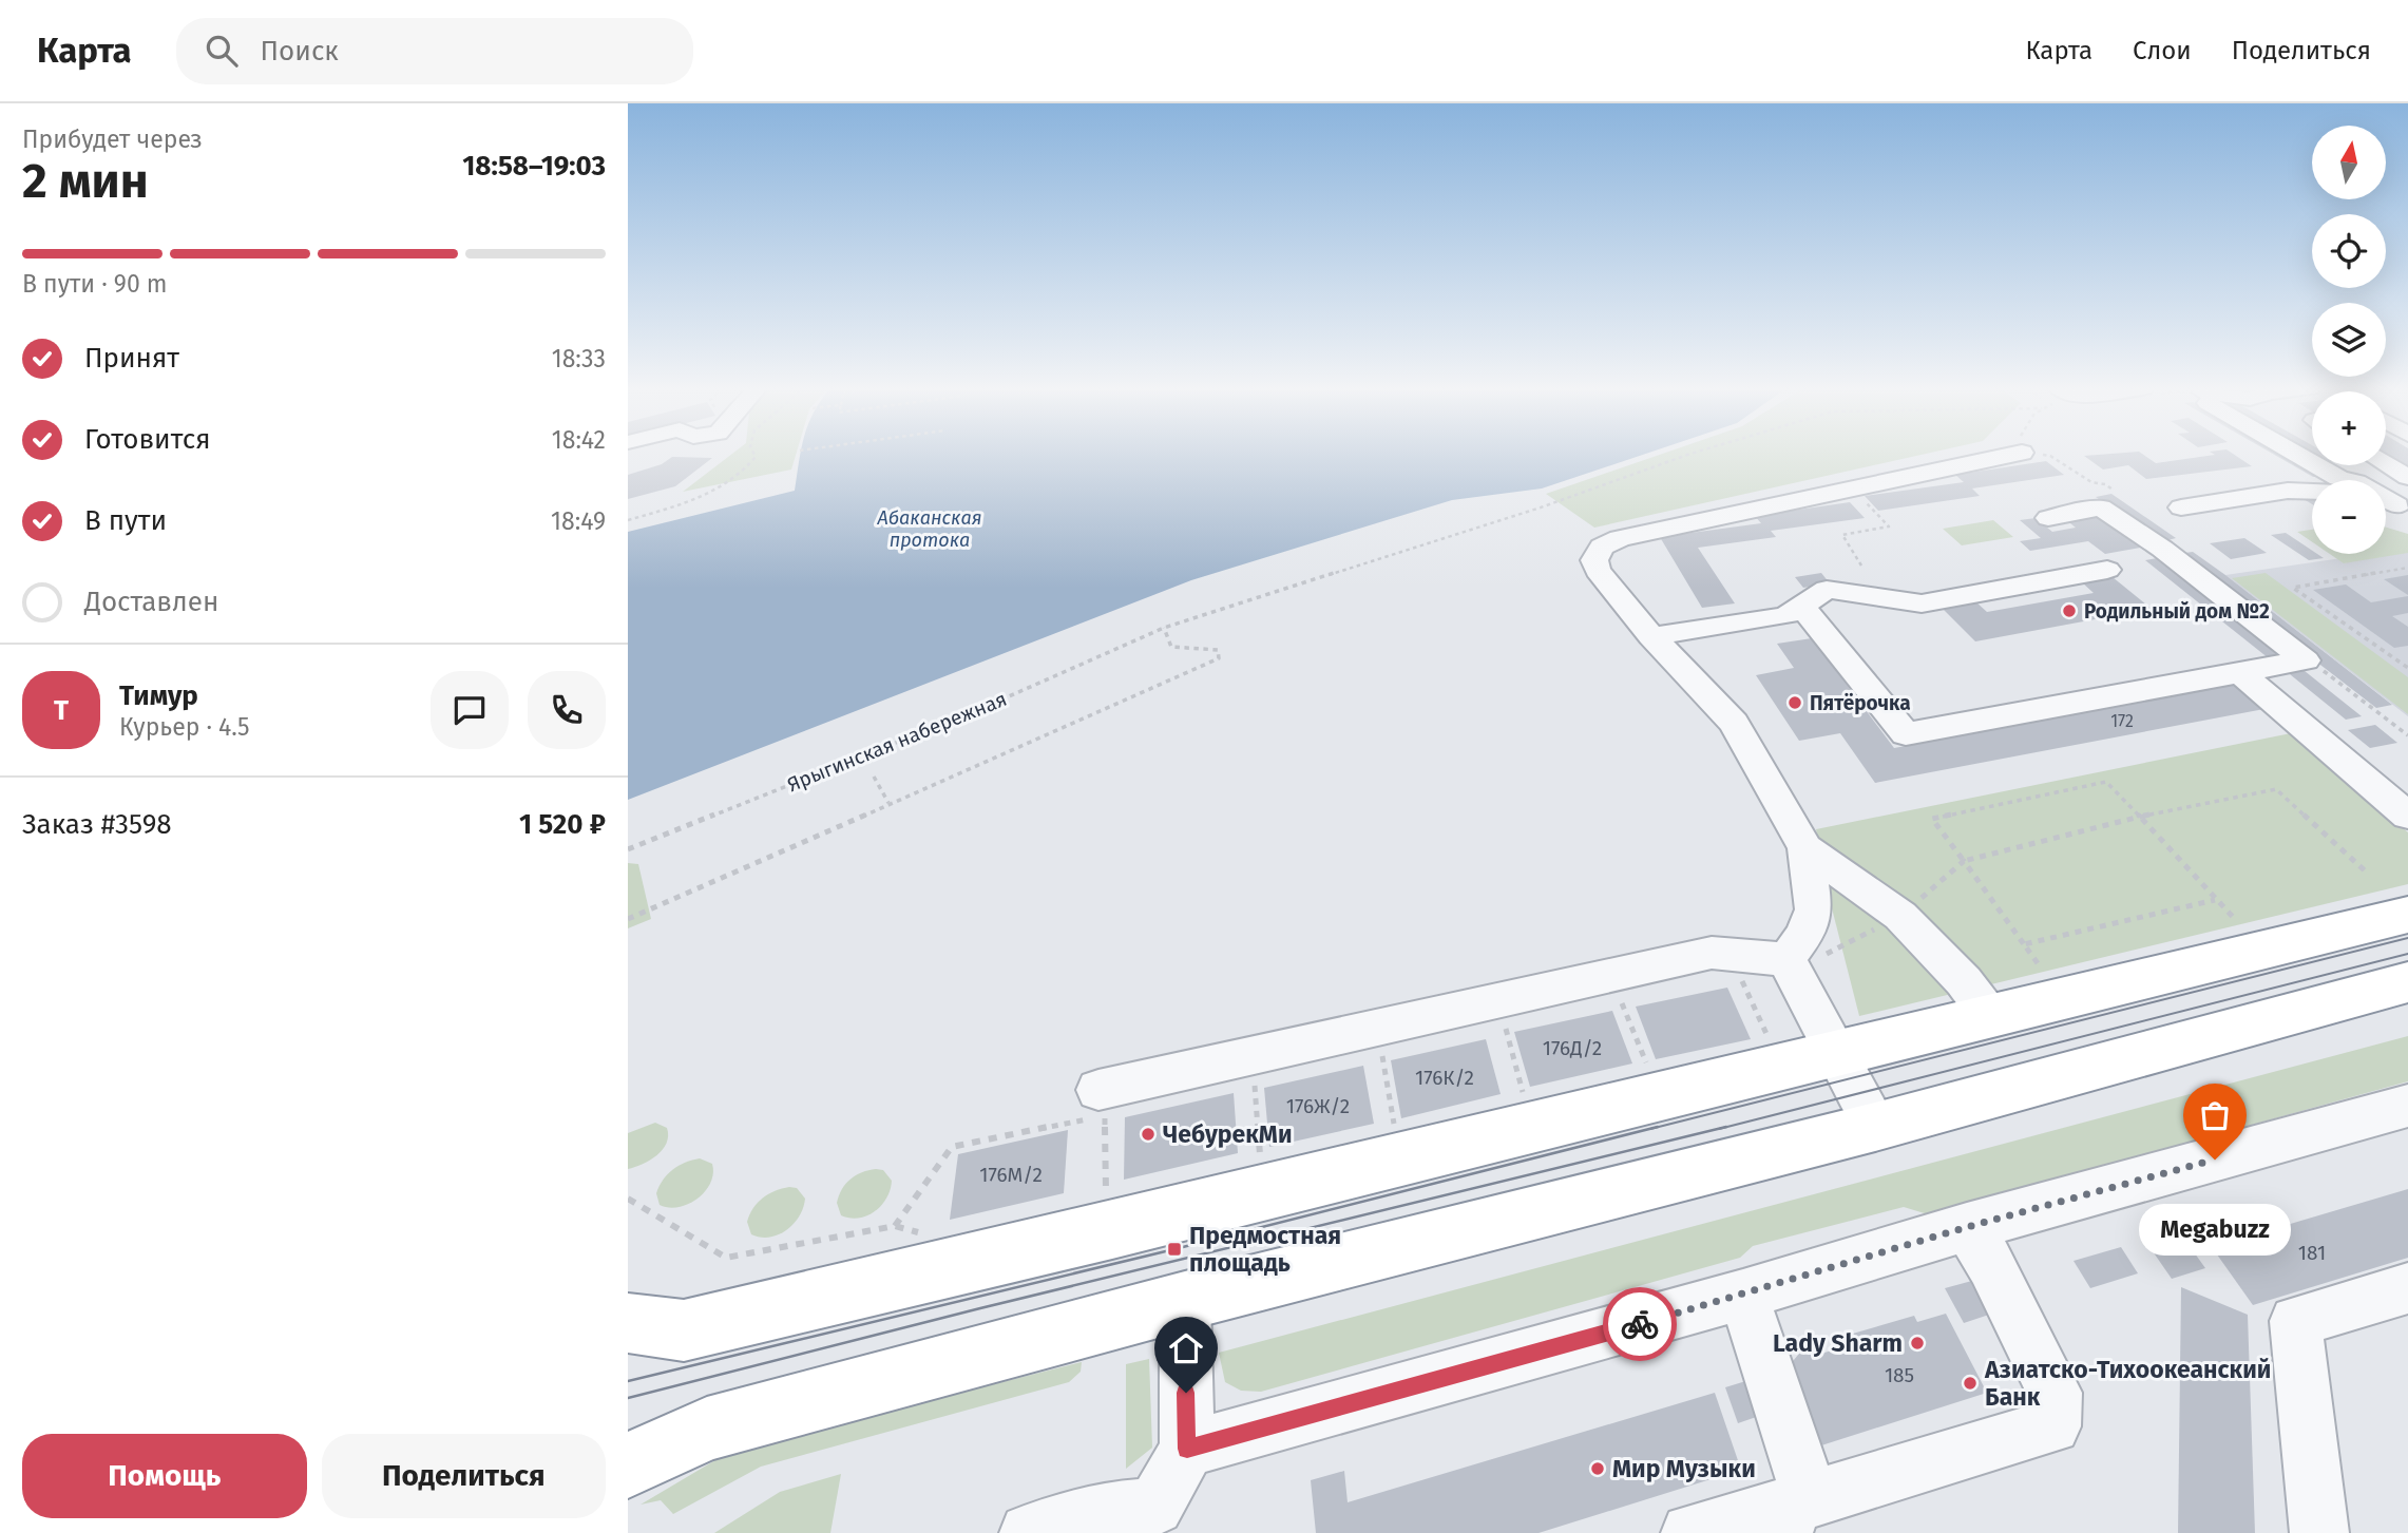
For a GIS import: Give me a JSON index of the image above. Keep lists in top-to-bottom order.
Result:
{
  "streets": {
    "path": ["Ярыгинская набережная"]
  },
  "water": ["Абаканская протока"],
  "places": {
    "other": [
      "Родильный дом №2",
      "Пятёрочка",
      "ЧебурекМи",
      "Megabuzz",
      "Lady Sharm",
      "Азиатско-Тихоокеанский Банк",
      "Мир Музыки"
    ],
    "transit": ["Предмостная площадь"]
  },
  "house_numbers": [
    "172",
    "176Д/2",
    "176К/2",
    "176Ж/2",
    "176М/2",
    "181",
    "185"
  ],
  "north": "top",
  "page": {
    "header": "Карта",
    "search": "Поиск",
    "nav": ["Карта", "Слои", "Поделиться"],
    "heading": ["2 мин", "Прибудет через", "18:58–19:03"],
    "panel": [
      "Тимур",
      "Курьер · 4.5",
      "Заказ #3598",
      "1 520 ₽"
    ],
    "map_buttons": ["+", "−"],
    "bar": "В пути · 90 m",
    "list": [
      ["Принят", "18:33"],
      ["Готовится", "18:42"],
      ["В пути", "18:49"],
      "Доставлен"
    ],
    "round": "Т",
    "bubble": "Megabuzz",
    "buttons": ["Помощь", "Поделиться"]
  }
}
